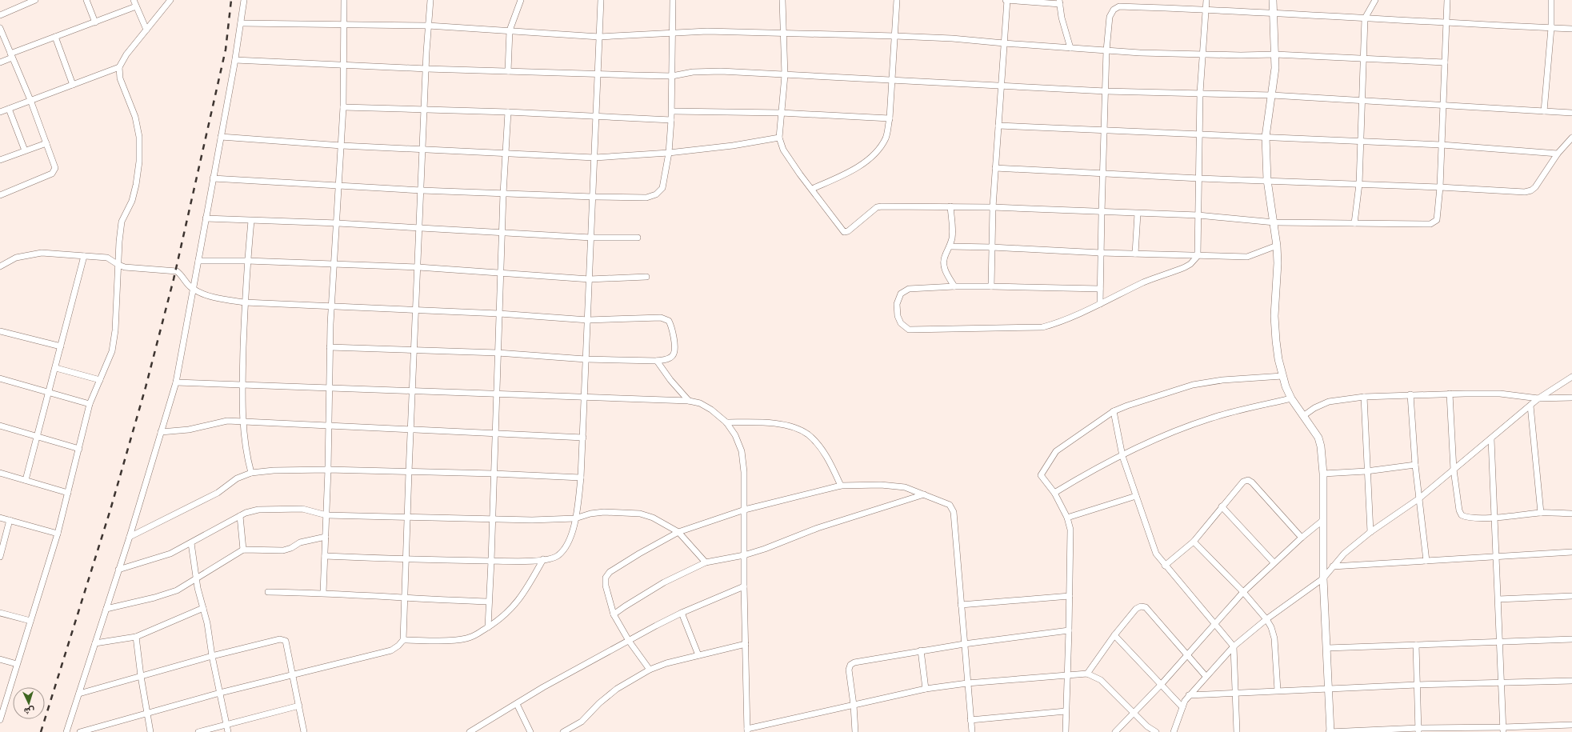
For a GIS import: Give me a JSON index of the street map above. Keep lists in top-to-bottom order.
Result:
{
  "north": "bottom"
}
